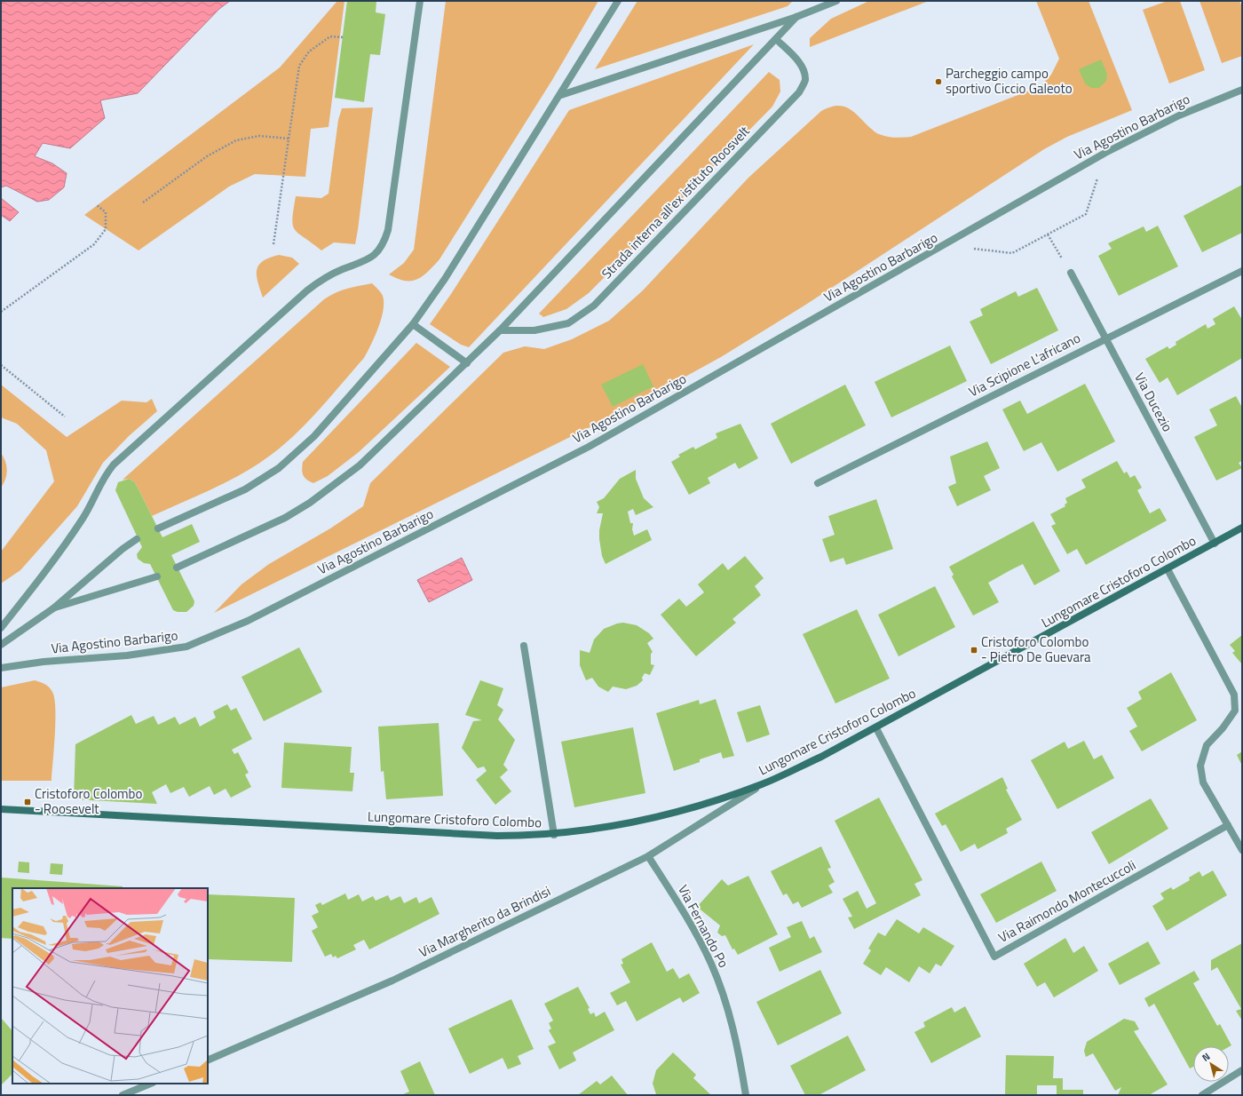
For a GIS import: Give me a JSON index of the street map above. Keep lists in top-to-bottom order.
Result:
{
  "streets": {
    "main road": ["Lungomare Cristoforo Colombo"],
    "street": [
      "Via Agostino Barbarigo",
      "Strada interna all'ex istituto Roosvelt",
      "Via Scipione L'africano",
      "Via Ducezio",
      "Via Raimondo Montecuccoli",
      "Via Margherito da Brindisi",
      "Via Fernando Po"
    ]
  },
  "crossings": [
    ["Via Scipione L'africano", "Via Ducezio"],
    ["Via Ducezio", "Lungomare Cristoforo Colombo"],
    ["Lungomare Cristoforo Colombo", "Via Raimondo Montecuccoli"],
    ["Lungomare Cristoforo Colombo", "Via Margherito da Brindisi"],
    ["Via Margherito da Brindisi", "Via Fernando Po"]
  ],
  "places": {
    "other": ["Parcheggio campo sportivo Ciccio Galeoto"],
    "transit": ["Cristoforo Colombo - Pietro De Guevara", "Cristoforo Colombo - Roosevelt"]
  },
  "north": "top left"
}
